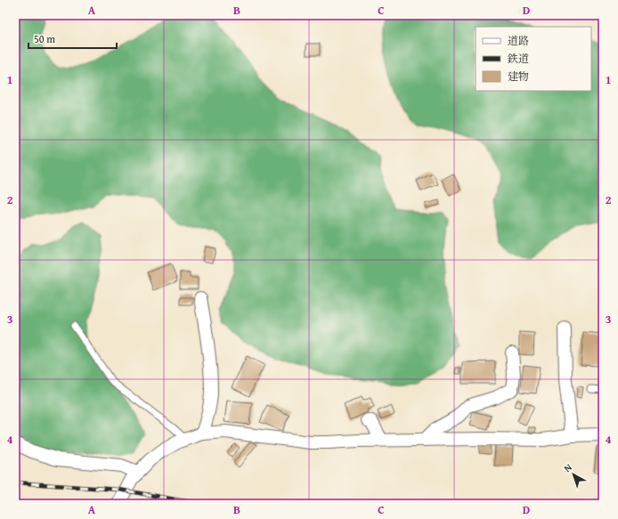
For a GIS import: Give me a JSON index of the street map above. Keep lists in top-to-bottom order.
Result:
{
  "legend": ["道路", "鉄道", "建物"],
  "scale_bar": "50 m",
  "north": "top left",
  "grid": {
    "columns": [
      "A",
      "B",
      "C",
      "D"
    ],
    "rows": [
      "1",
      "2",
      "3",
      "4"
    ]
  }
}
